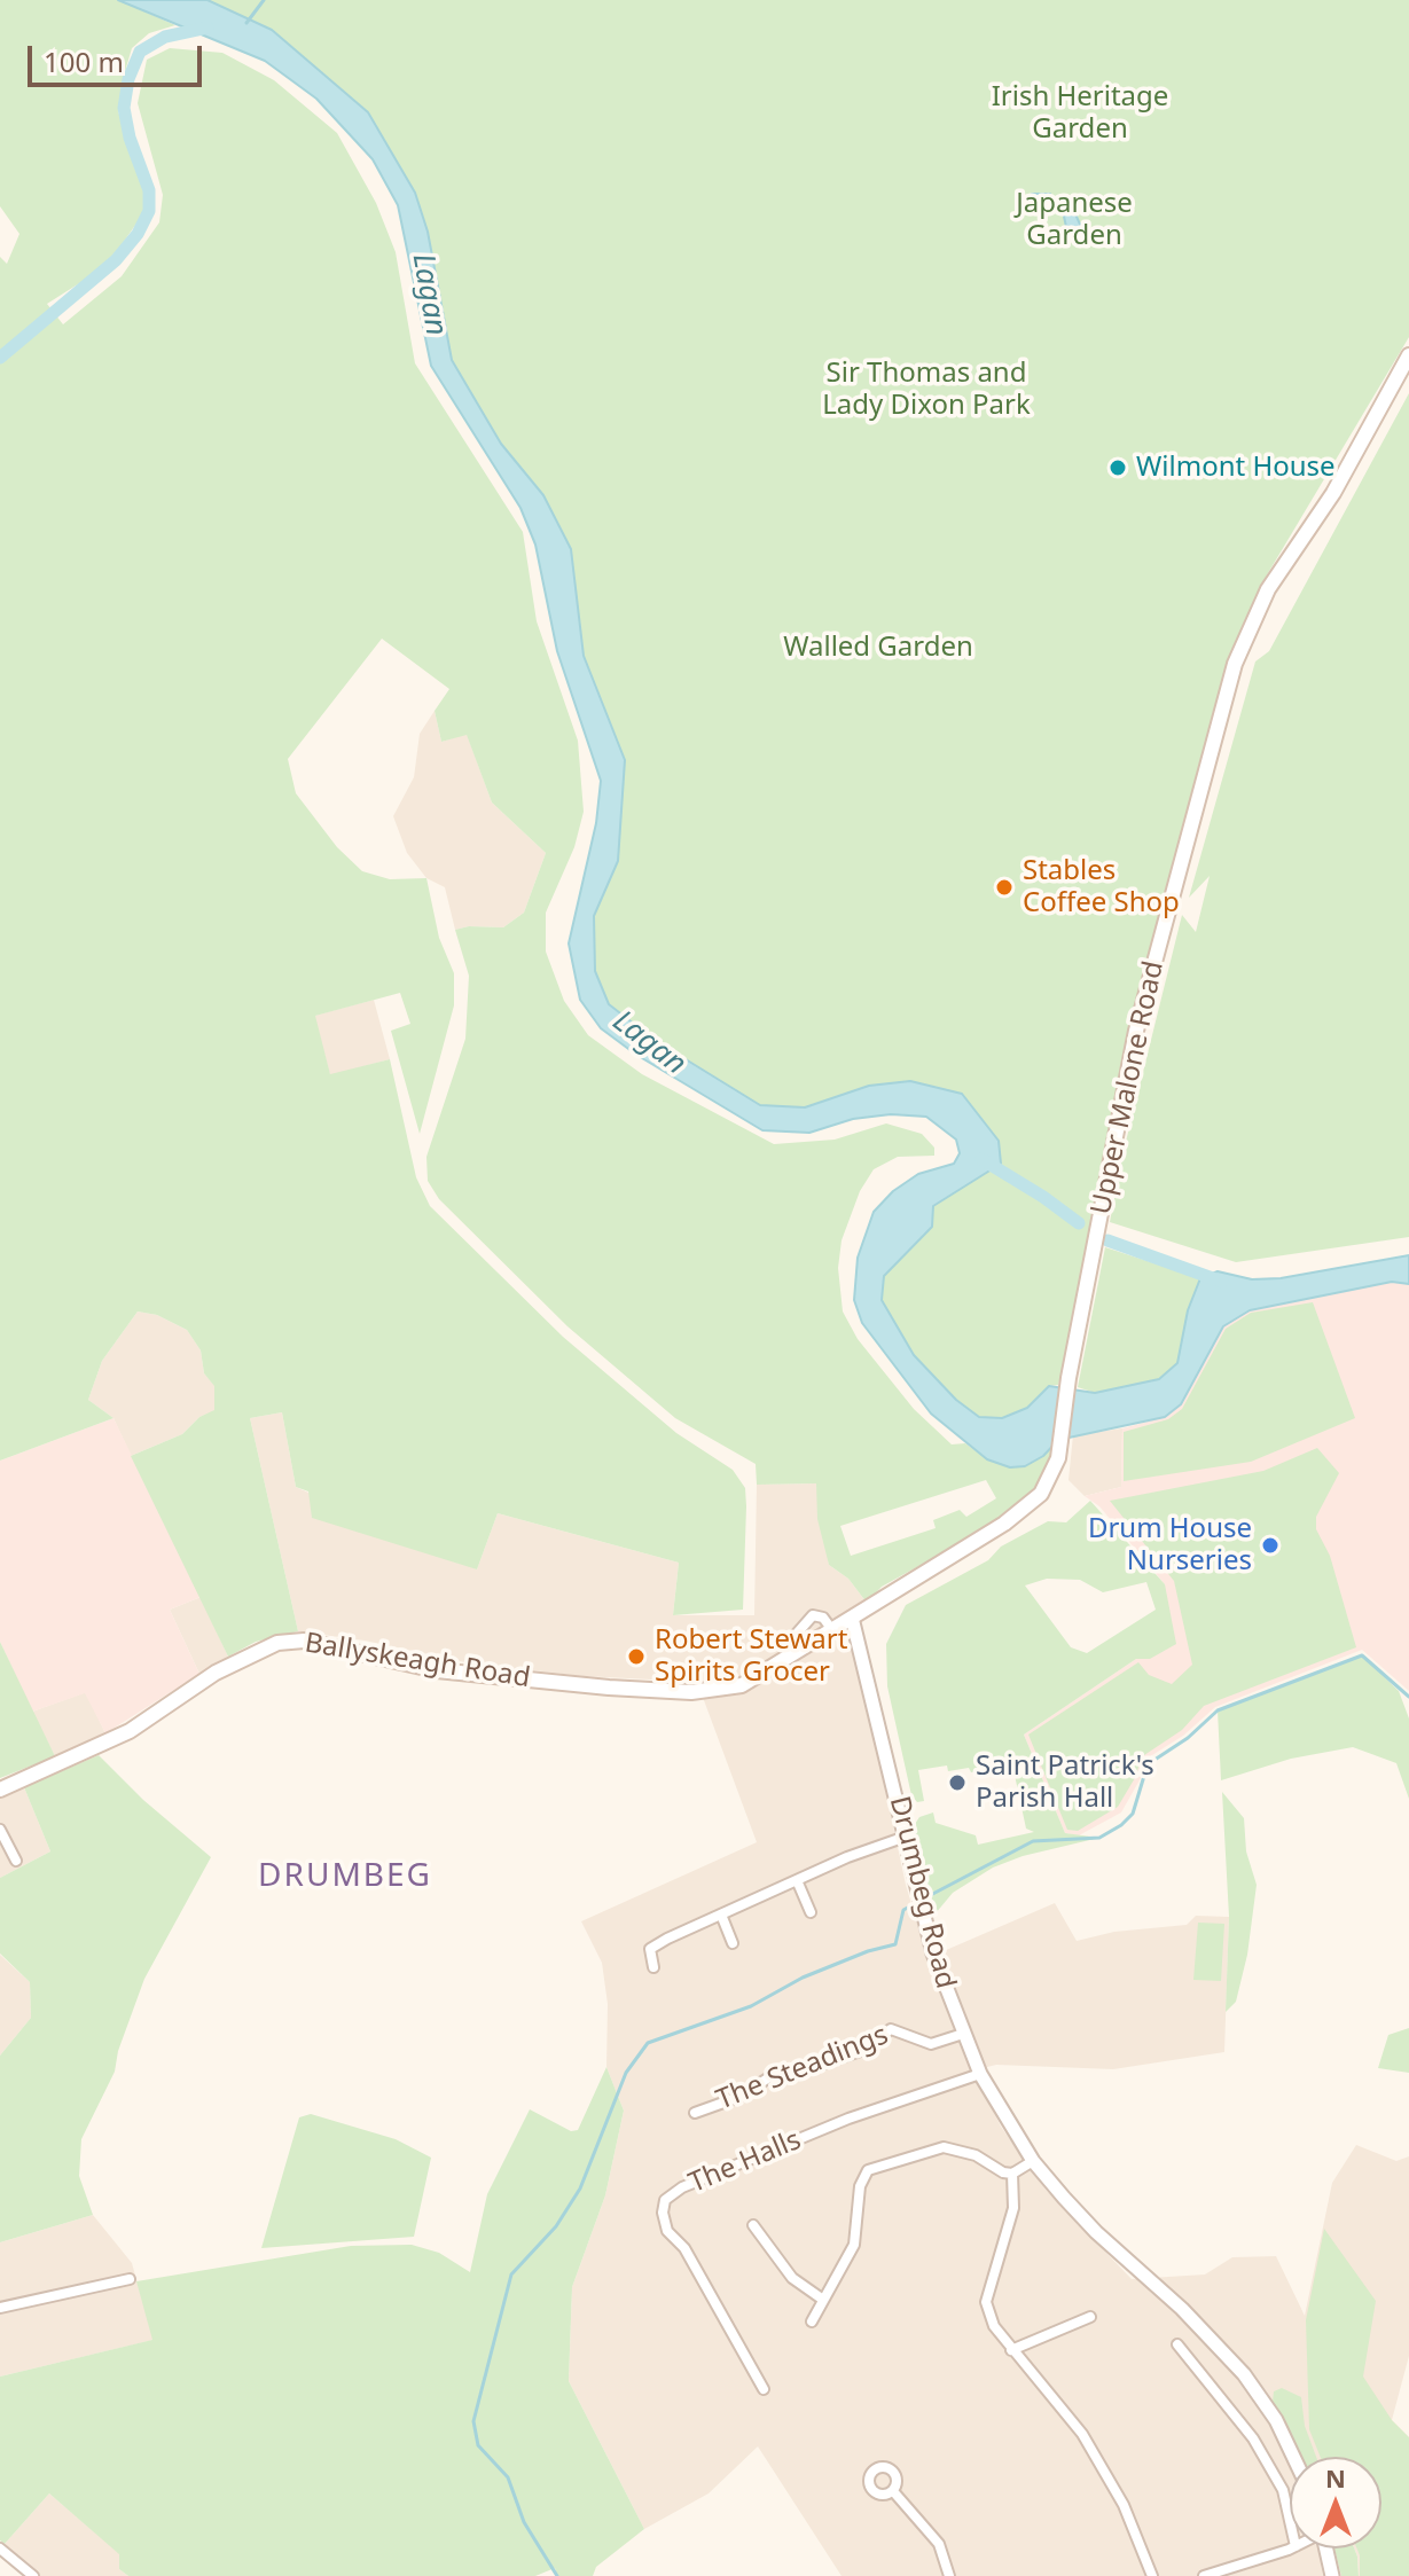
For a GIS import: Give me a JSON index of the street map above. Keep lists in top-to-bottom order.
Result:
{
  "streets": {
    "main road": ["Upper Malone Road", "Ballyskeagh Road"],
    "street": ["Drumbeg Road", "The Steadings", "The Halls"]
  },
  "crossings": [
    ["Upper Malone Road", "Ballyskeagh Road"],
    ["Upper Malone Road", "Drumbeg Road"],
    ["Ballyskeagh Road", "Drumbeg Road"],
    ["Drumbeg Road", "The Steadings"],
    ["Drumbeg Road", "The Halls"]
  ],
  "districts": ["DRUMBEG"],
  "water": ["Lagan"],
  "parks": [
    "Irish Heritage Garden",
    "Japanese Garden",
    "Sir Thomas and Lady Dixon Park",
    "Walled Garden"
  ],
  "places": [
    "Wilmont House",
    "Stables Coffee Shop",
    "Drum House Nurseries",
    "Robert Stewart Spirits Grocer",
    "Saint Patrick's Parish Hall"
  ],
  "scale_bar": "100 m",
  "north": "top"
}
